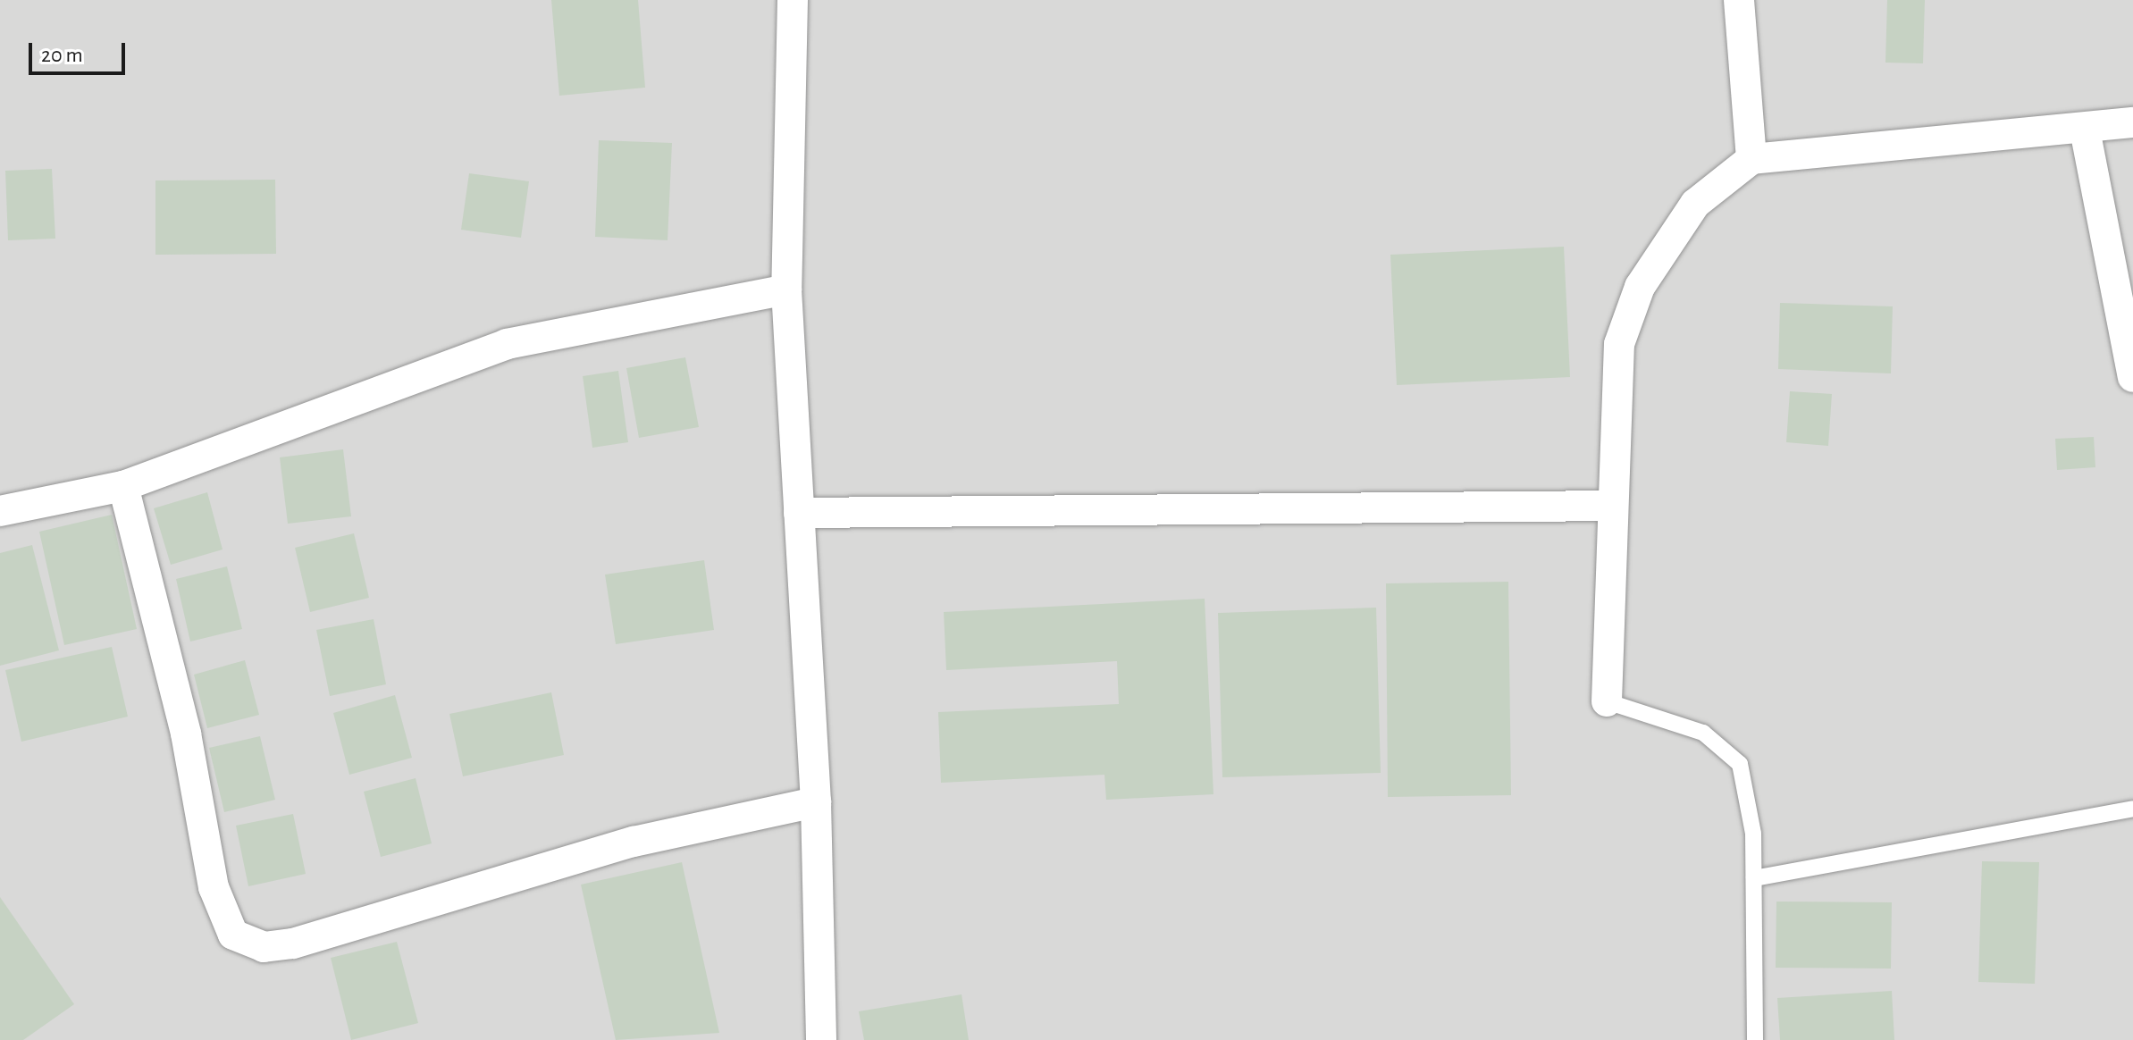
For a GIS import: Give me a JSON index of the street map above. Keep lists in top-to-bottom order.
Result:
{
  "scale_bar": "20 m"
}
